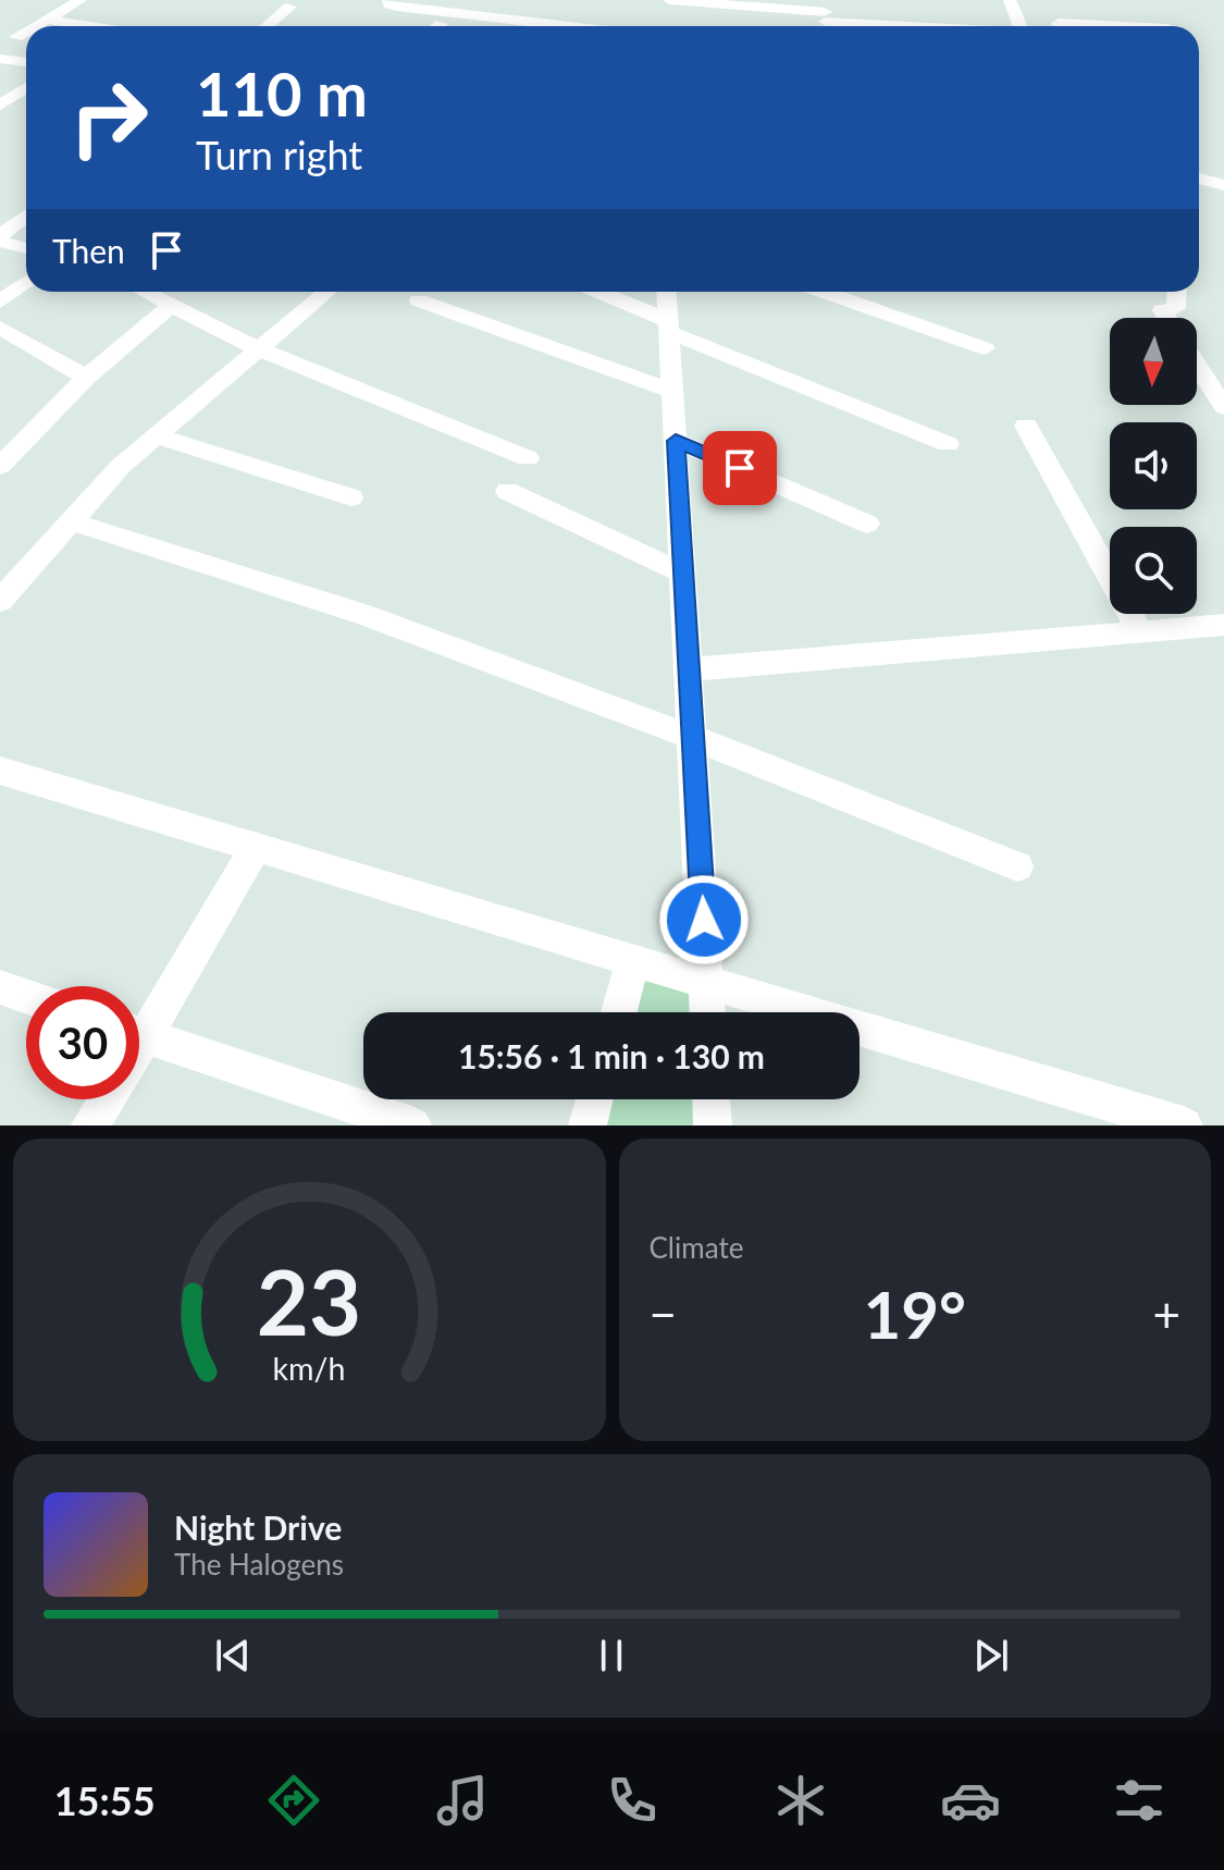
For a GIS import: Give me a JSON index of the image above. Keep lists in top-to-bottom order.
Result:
{
  "north": "bottom",
  "page": {
    "turn": ["110 m", "Turn right"],
    "then": "Then",
    "limit": "30",
    "trip": "15:56 · 1 min · 130 m",
    "tile": "Climate",
    "heat": ["−", "19°", "+"],
    "song": ["Night Drive", "The Halogens"],
    "tabs": "15:55",
    "gauge": ["23", "km/h"]
  }
}
